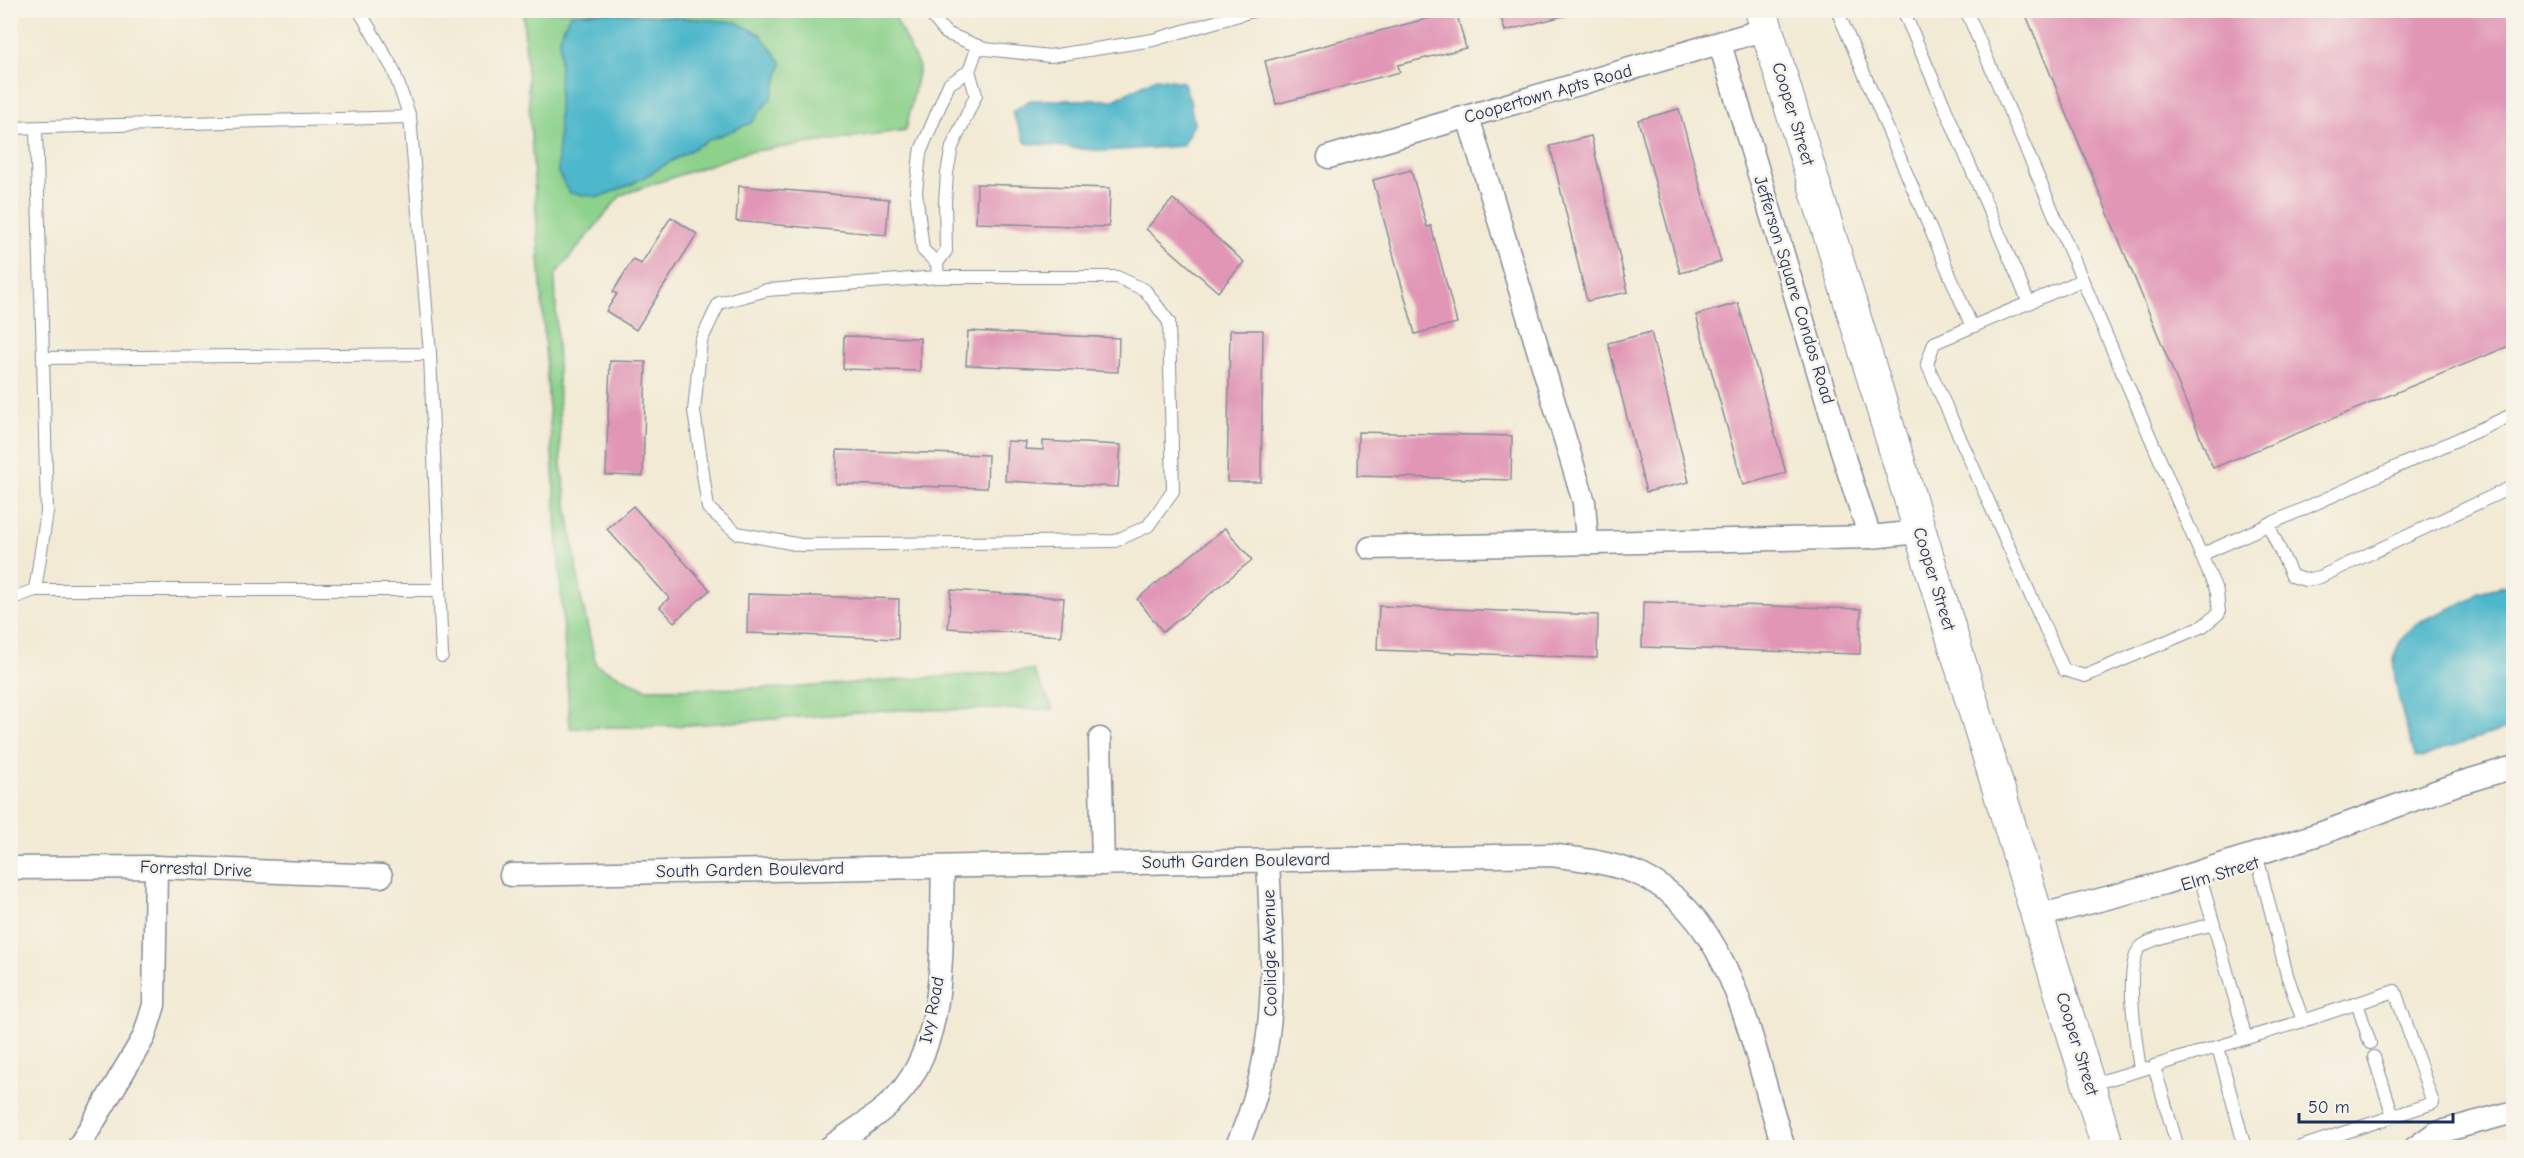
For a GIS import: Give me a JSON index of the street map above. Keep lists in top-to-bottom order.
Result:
{
  "streets": {
    "street": [
      "Coopertown Apts Road",
      "Cooper Street",
      "Jefferson Square Condos Road",
      "South Garden Boulevard",
      "Forrestal Drive",
      "Elm Street",
      "Coolidge Avenue",
      "Ivy Road"
    ]
  },
  "crossings": [
    ["Coopertown Apts Road", "Cooper Street"],
    ["Coopertown Apts Road", "Jefferson Square Condos Road"],
    ["Cooper Street", "Elm Street"],
    ["South Garden Boulevard", "Coolidge Avenue"],
    ["South Garden Boulevard", "Ivy Road"]
  ],
  "scale_bar": "50 m"
}
